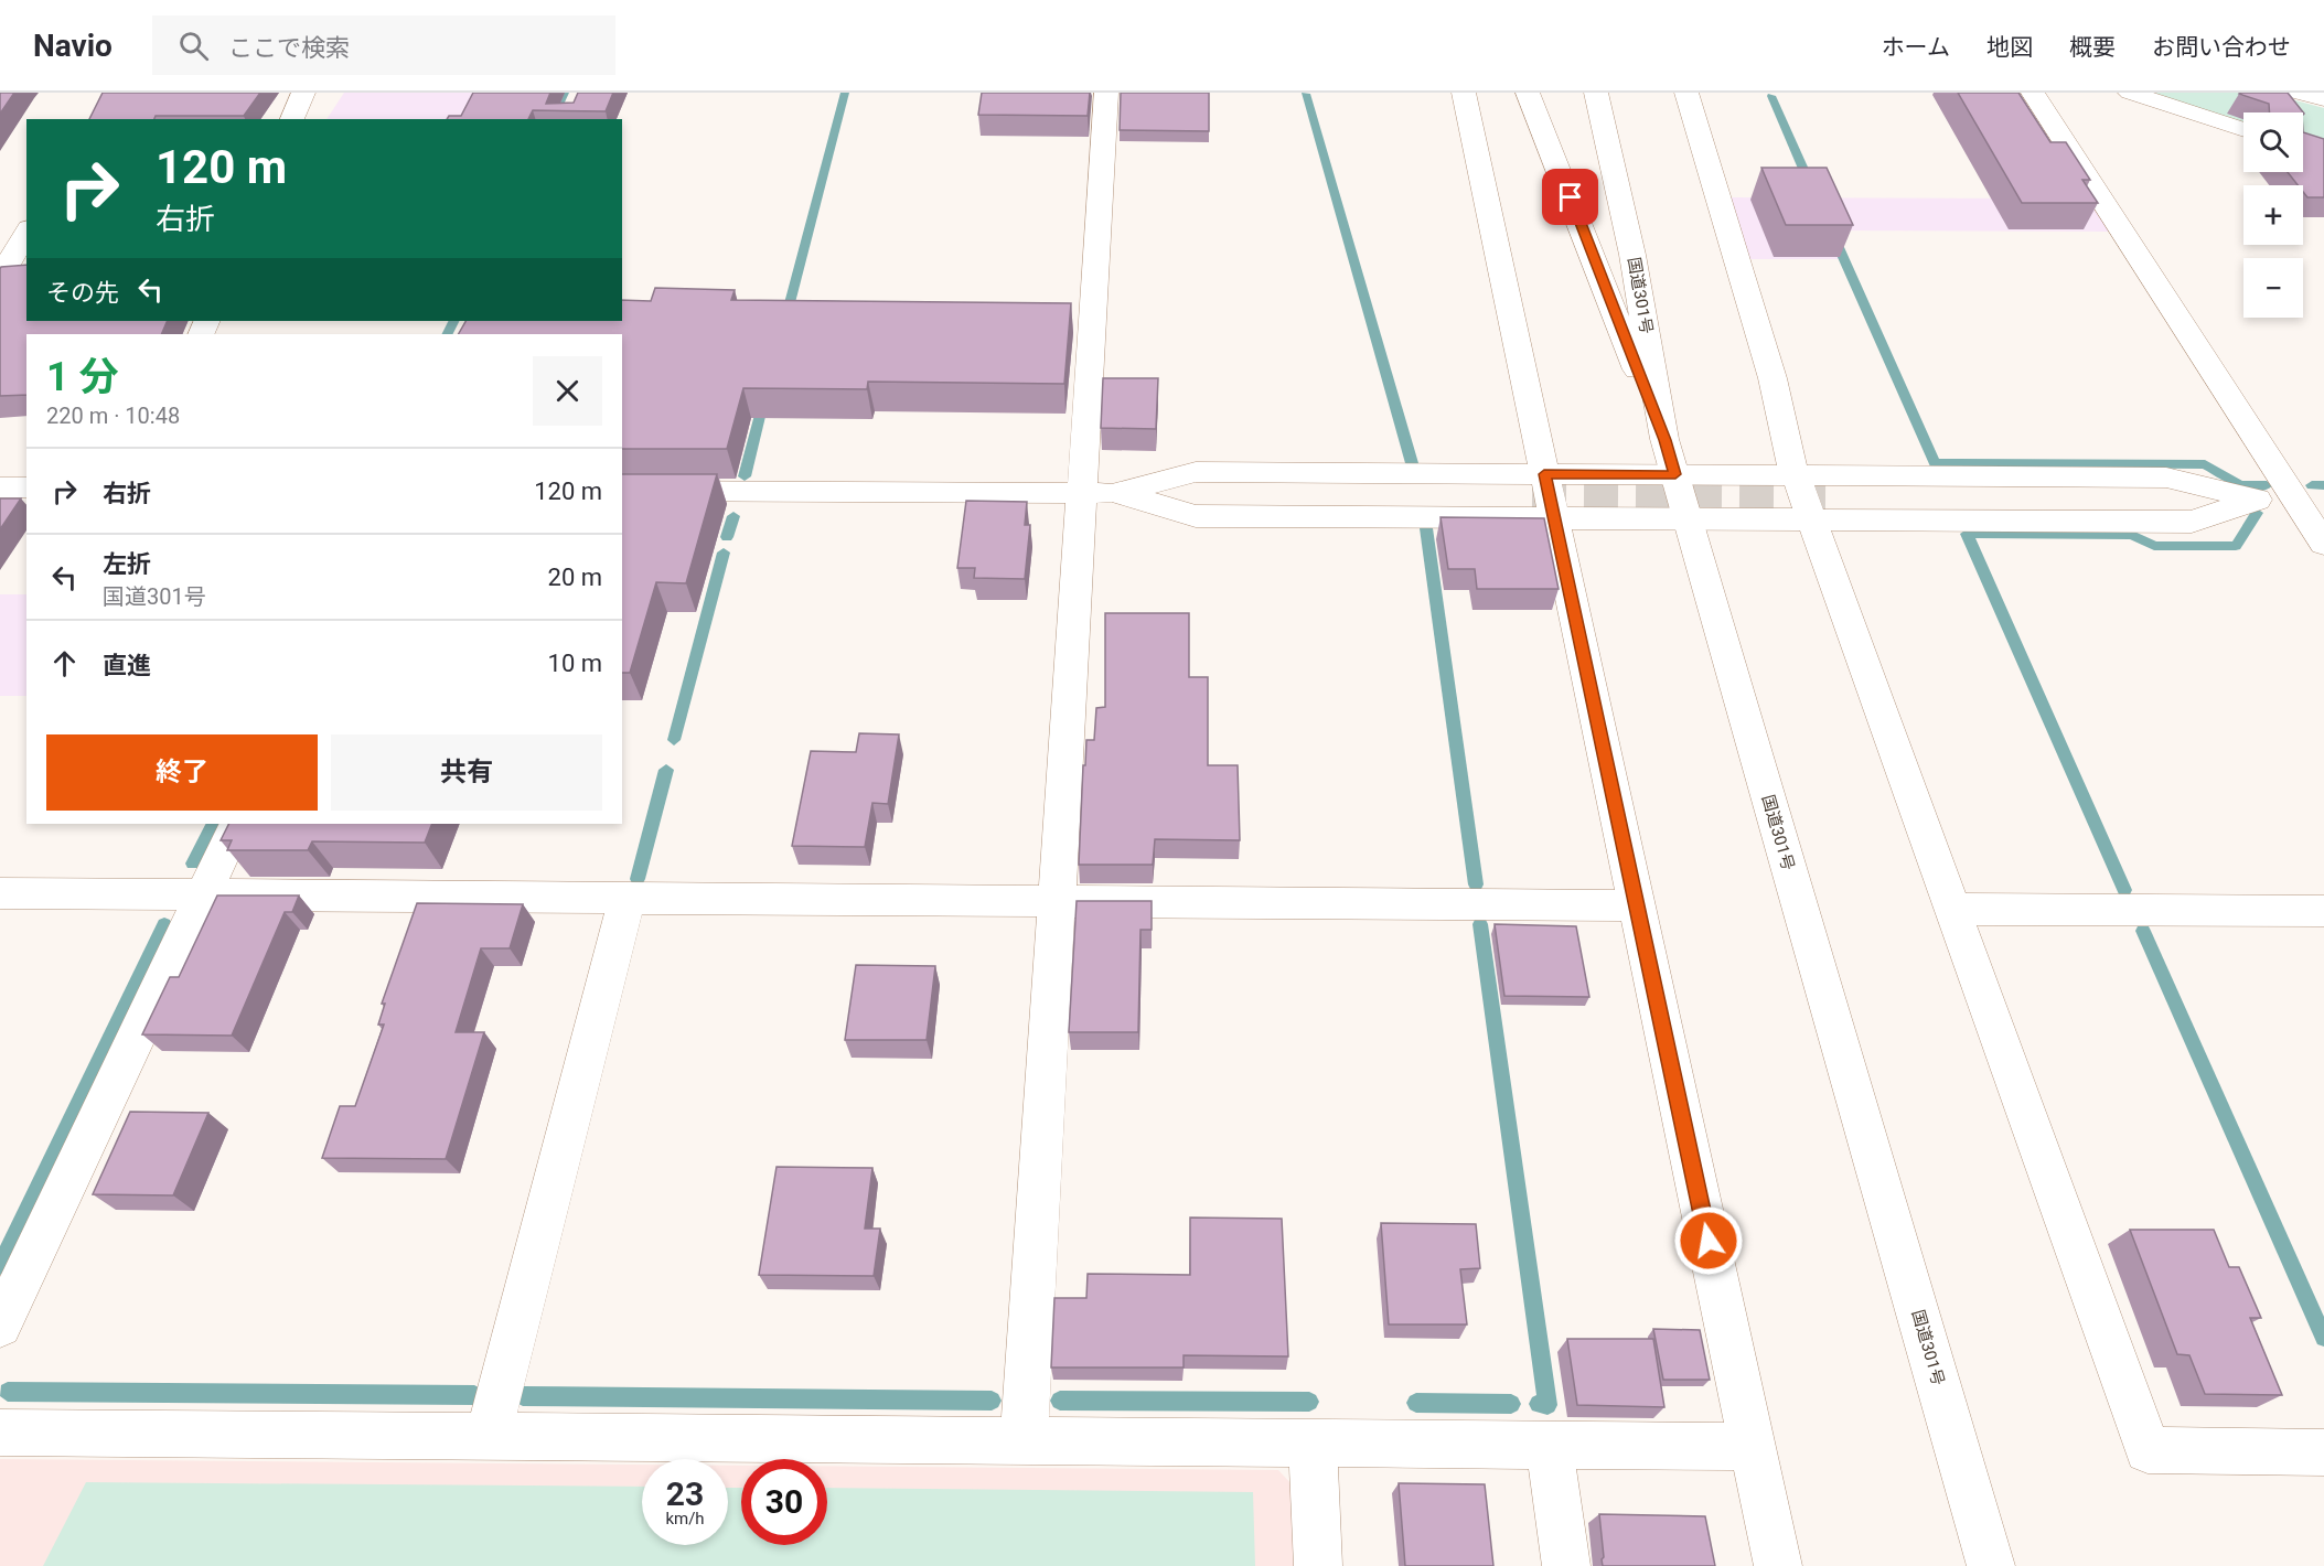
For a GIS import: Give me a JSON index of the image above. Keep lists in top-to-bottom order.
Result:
{
  "streets": {
    "main road": ["国道301号"]
  },
  "page": {
    "header": "Navio",
    "search": "ここで検索",
    "nav": [
      "ホーム",
      "地図",
      "概要",
      "お問い合わせ"
    ],
    "map_buttons": ["+", "−"],
    "turn": ["120 m", "右折"],
    "then": "その先",
    "heading": ["1 分", "220 m · 10:48"],
    "list": [
      {
        "name": "右折",
        "value": "120 m"
      },
      {
        "name": "左折",
        "note": "国道301号",
        "value": "20 m"
      },
      {
        "name": "直進",
        "value": "10 m"
      }
    ],
    "buttons": ["終了", "共有"],
    "speed": "23 km/h",
    "limit": "30"
  }
}
